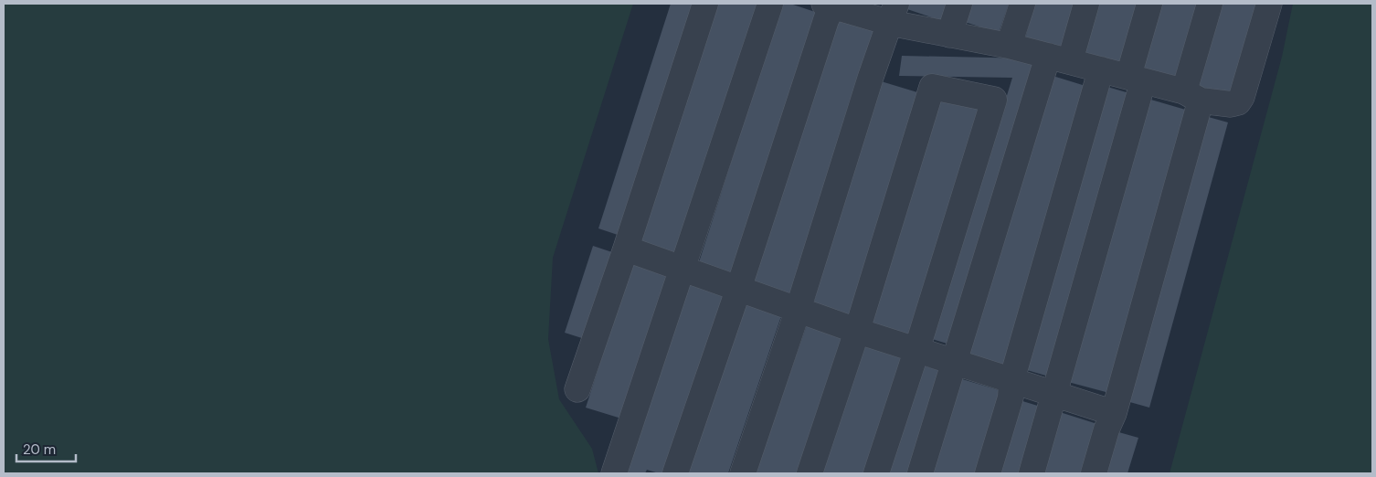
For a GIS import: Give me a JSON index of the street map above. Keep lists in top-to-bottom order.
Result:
{
  "scale_bar": "20 m"
}
